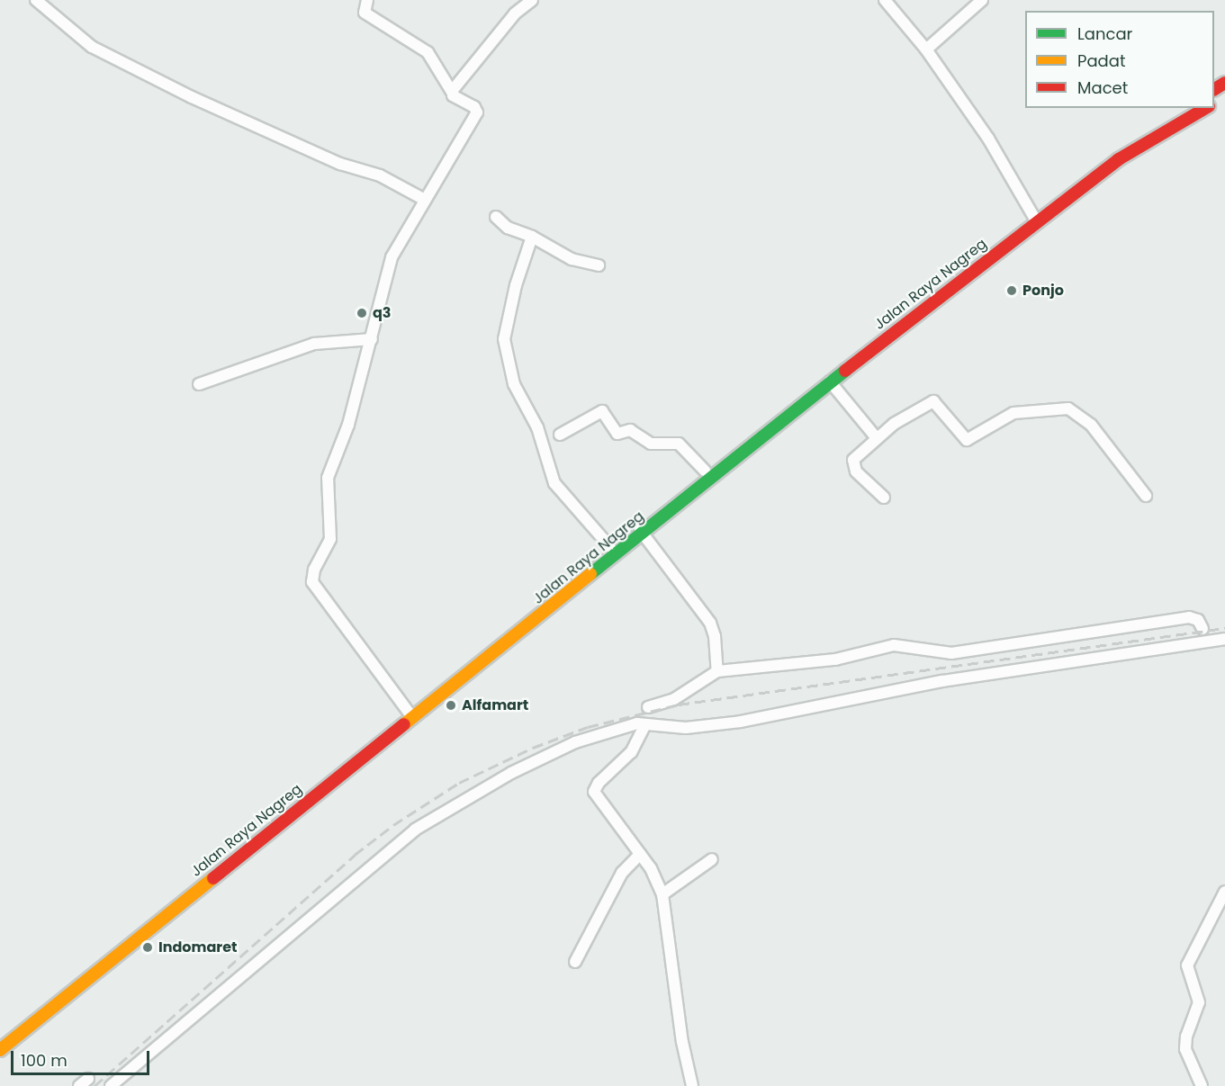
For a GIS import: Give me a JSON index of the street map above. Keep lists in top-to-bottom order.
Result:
{
  "streets": {
    "highway": ["Jalan Raya Nagreg"]
  },
  "places": [
    "Ponjo",
    "q3",
    "Alfamart",
    "Indomaret"
  ],
  "legend": ["Lancar", "Padat", "Macet"],
  "scale_bar": "100 m"
}
